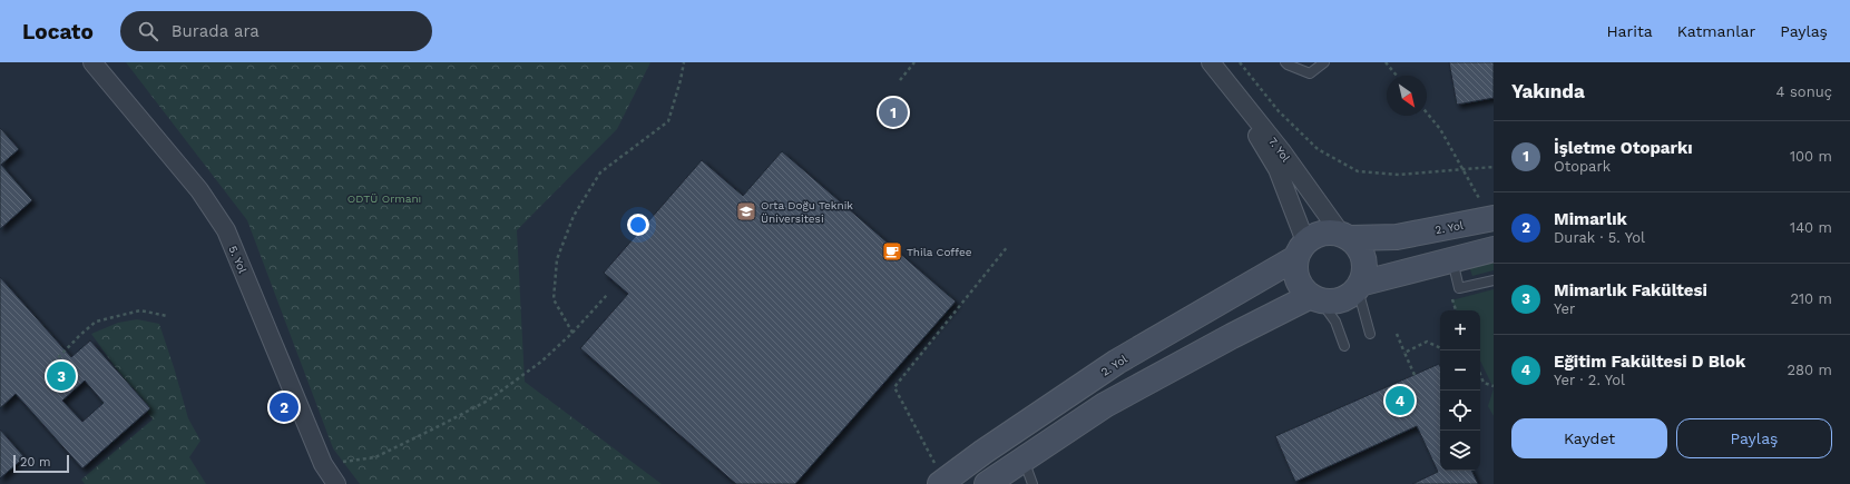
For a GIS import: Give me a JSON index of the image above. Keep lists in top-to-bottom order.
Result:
{
  "streets": {
    "street": ["7. Yol", "2. Yol", "5. Yol"]
  },
  "crossings": [
    ["7. Yol", "2. Yol"]
  ],
  "parks": ["ODTÜ Ormanı"],
  "places": {
    "school or university": ["Orta Doğu Teknik Üniversitesi"],
    "cafe": ["Thila Coffee"]
  },
  "scale_bar": "20 m",
  "north": "bottom right",
  "page": {
    "header": "Locato",
    "search": "Burada ara",
    "nav": ["Harita", "Katmanlar", "Paylaş"],
    "heading": ["Yakında", "4 sonuç"],
    "pins": [
      "1",
      "3",
      "4",
      "2"
    ],
    "list": [
      {
        "mark": "1",
        "name": "İşletme Otoparkı",
        "note": "Otopark",
        "value": "100 m"
      },
      {
        "mark": "2",
        "name": "Mimarlık",
        "note": "Durak · 5. Yol",
        "value": "140 m"
      },
      {
        "mark": "3",
        "name": "Mimarlık Fakültesi",
        "note": "Yer",
        "value": "210 m"
      },
      {
        "mark": "4",
        "name": "Eğitim Fakültesi D Blok",
        "note": "Yer · 2. Yol",
        "value": "280 m"
      }
    ],
    "map_buttons": ["+", "−"],
    "buttons": ["Kaydet", "Paylaş"],
    "scale": "20 m"
  }
}
